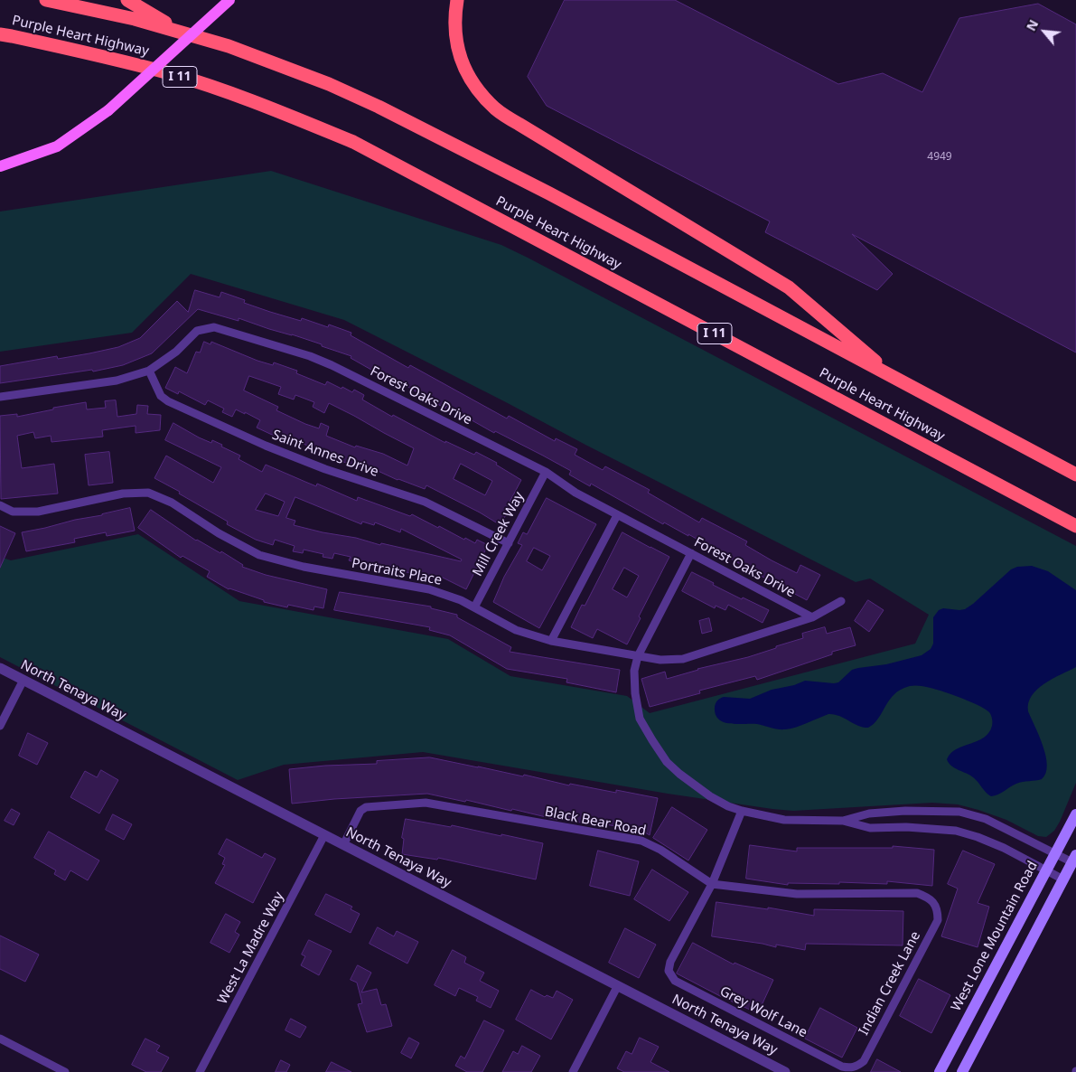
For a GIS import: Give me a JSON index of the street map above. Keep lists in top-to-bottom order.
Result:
{
  "streets": {
    "highway": ["Purple Heart Highway", "I 11"],
    "main road": ["West Lone Mountain Road"],
    "street": [
      "Forest Oaks Drive",
      "Saint Annes Drive",
      "Mill Creek Way",
      "Portraits Place",
      "North Tenaya Way",
      "Black Bear Road",
      "West La Madre Way",
      "Indian Creek Lane",
      "Grey Wolf Lane"
    ]
  },
  "crossings": [
    ["Forest Oaks Drive", "Saint Annes Drive"],
    ["Forest Oaks Drive", "Mill Creek Way"],
    ["Forest Oaks Drive", "Portraits Place"],
    ["Saint Annes Drive", "Mill Creek Way"],
    ["Mill Creek Way", "Portraits Place"],
    ["North Tenaya Way", "Black Bear Road"],
    ["North Tenaya Way", "West La Madre Way"],
    ["Black Bear Road", "Indian Creek Lane"],
    ["Black Bear Road", "Grey Wolf Lane"],
    ["Indian Creek Lane", "Grey Wolf Lane"]
  ],
  "house_numbers": ["4949"],
  "north": "top left"
}
